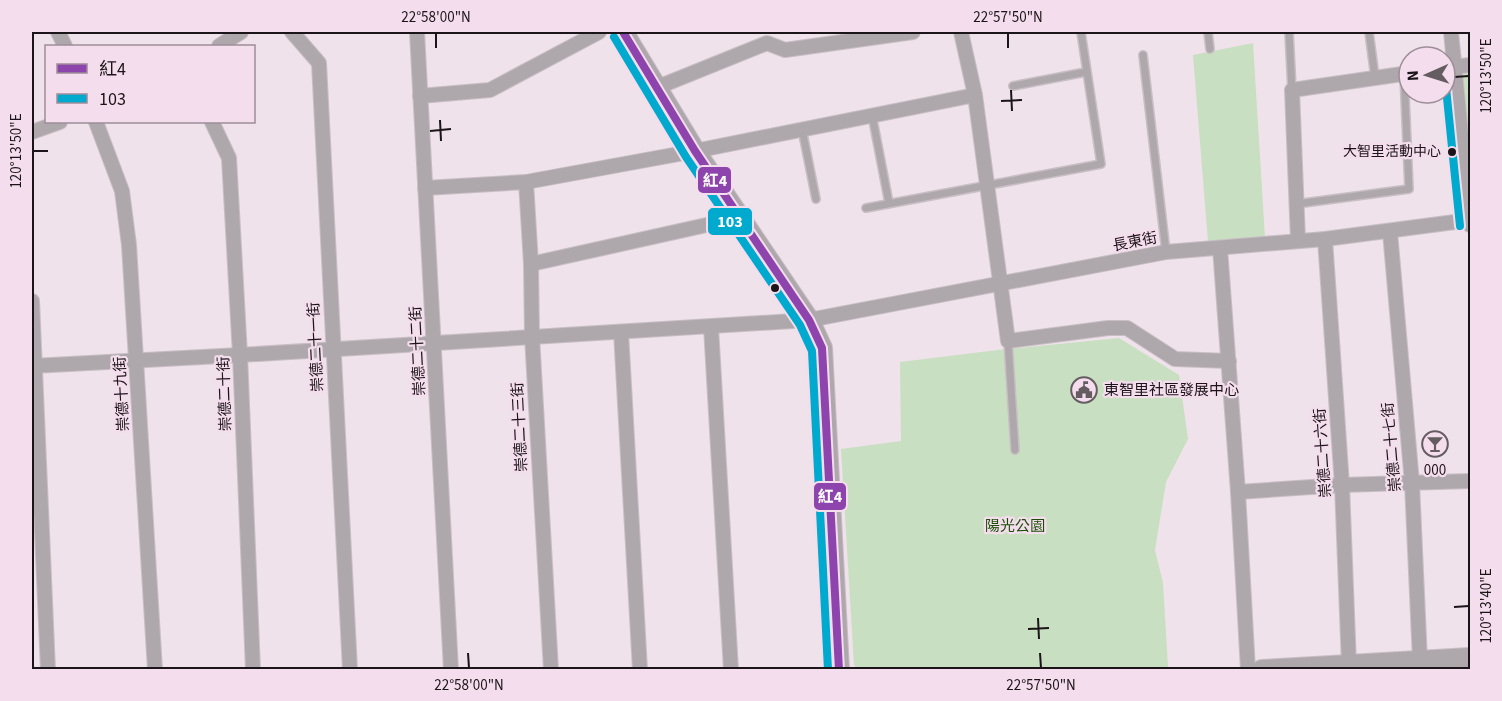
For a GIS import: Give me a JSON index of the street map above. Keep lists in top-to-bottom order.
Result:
{
  "streets": {
    "street": [
      "長東街",
      "崇德二十一街",
      "崇德二十二街",
      "崇德十九街",
      "崇德二十街",
      "崇德二十三街",
      "崇德二十七街",
      "崇德二十六街"
    ]
  },
  "crossings": [
    ["長東街", "崇德二十一街"],
    ["長東街", "崇德二十二街"],
    ["長東街", "崇德十九街"],
    ["長東街", "崇德二十街"],
    ["長東街", "崇德二十三街"],
    ["長東街", "崇德二十七街"],
    ["長東街", "崇德二十六街"]
  ],
  "parks": ["陽光公園"],
  "places": {
    "other": ["大智里活動中心"],
    "public building": ["東智里社區發展中心"],
    "bar": ["000"]
  },
  "lines": ["transit line 紅4", "transit line 103"],
  "legend": ["紅4", "103"],
  "north": "left",
  "coordinates": [
    "22°58'00\"N",
    "22°57'50\"N",
    "120°13'50\"E",
    "120°13'40\"E"
  ]
}
